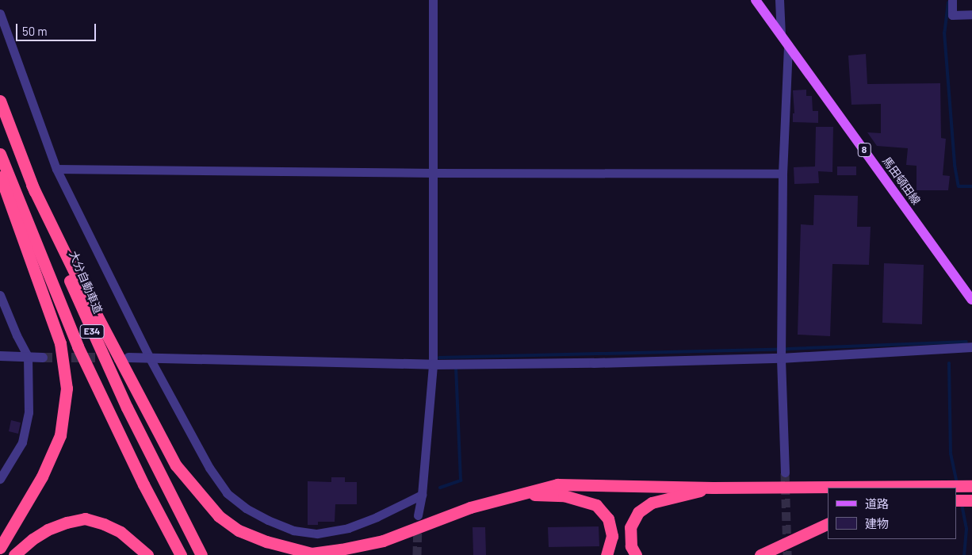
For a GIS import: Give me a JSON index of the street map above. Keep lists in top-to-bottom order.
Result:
{
  "streets": {
    "highway": ["大分自動車道", "E34"],
    "main road": ["8", "馬田頓田線"]
  },
  "legend": ["道路", "建物"],
  "scale_bar": "50 m"
}
